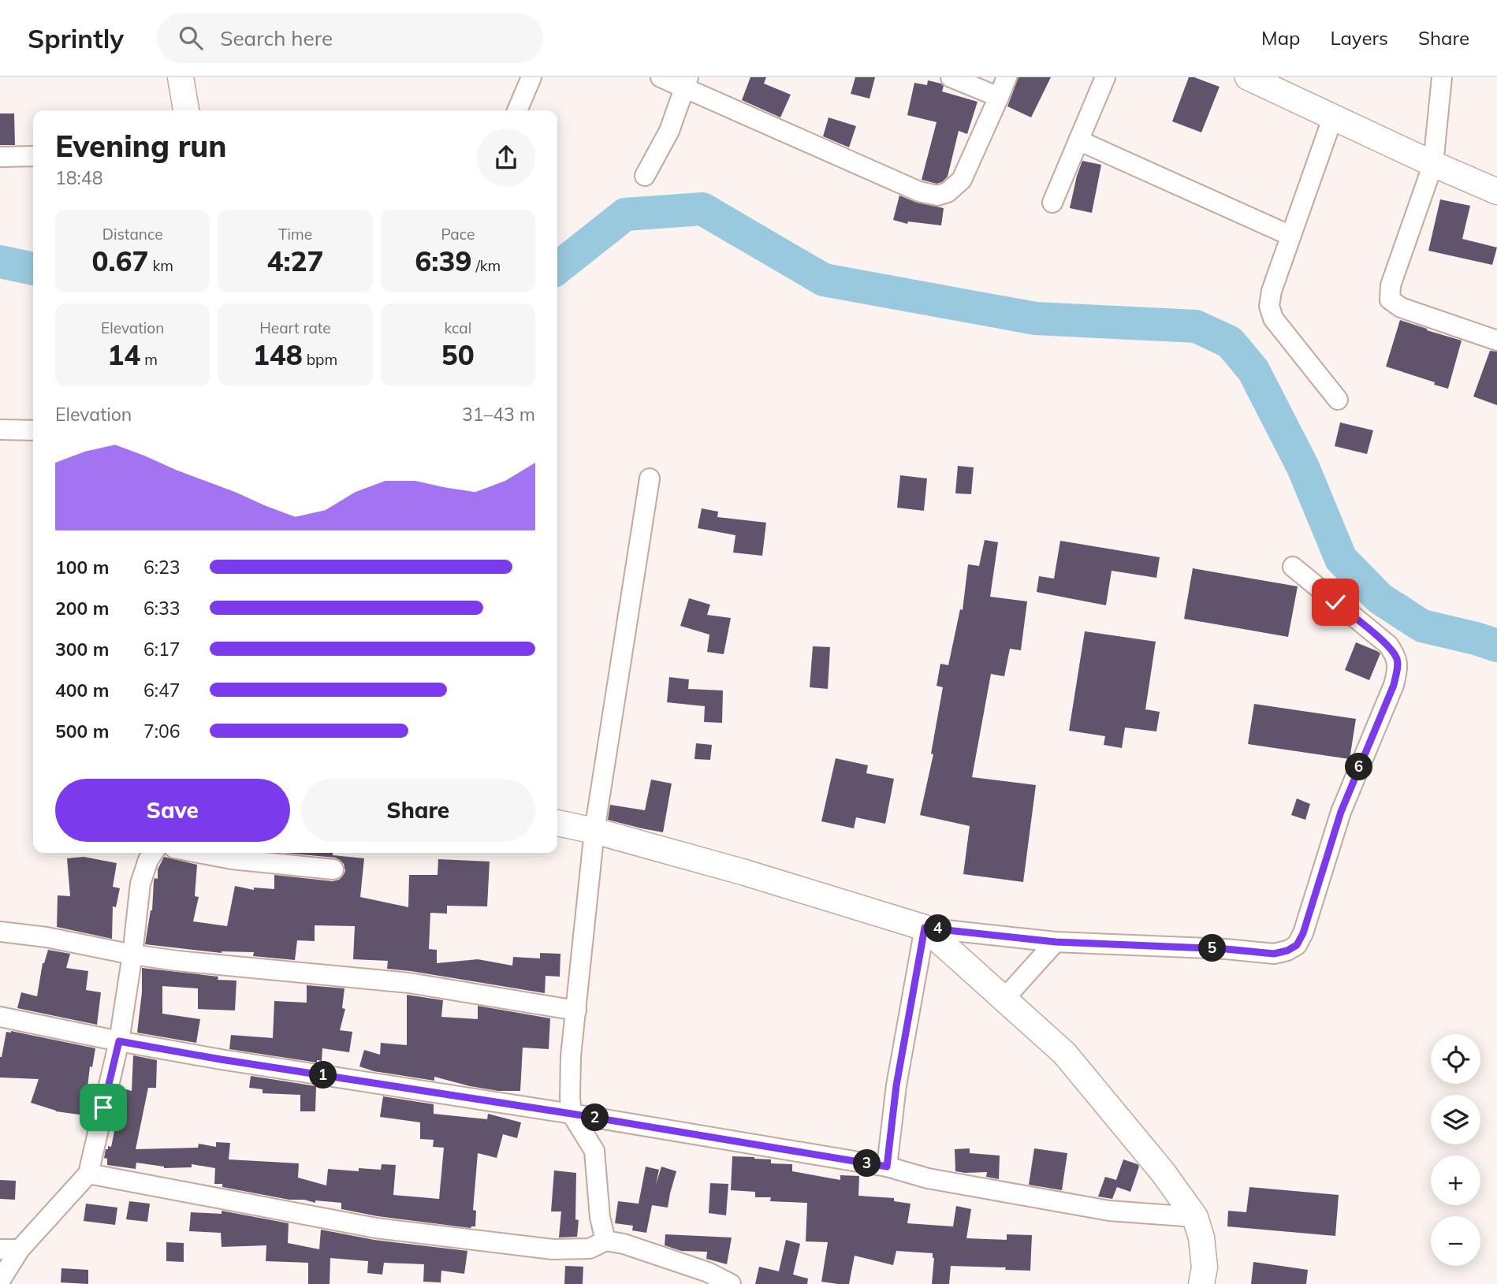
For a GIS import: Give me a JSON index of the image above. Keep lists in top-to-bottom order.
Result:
{
  "page": {
    "header": "Sprintly",
    "search": "Search here",
    "nav": ["Map", "Layers", "Share"],
    "heading": ["Evening run", "18:48"],
    "stats": [
      ["Distance", "0.67 km"],
      ["Time", "4:27"],
      ["Pace", "6:39 /km"],
      ["Elevation", "14 m"],
      ["Heart rate", "148 bpm"],
      ["kcal", "50"]
    ],
    "chart": ["Elevation", "31–43 m"],
    "list": [
      {
        "name": "100 m",
        "note": "6:23"
      },
      {
        "name": "200 m",
        "note": "6:33"
      },
      {
        "name": "300 m",
        "note": "6:17"
      },
      {
        "name": "400 m",
        "note": "6:47"
      },
      {
        "name": "500 m",
        "note": "7:06"
      }
    ],
    "pins": [
      "6",
      "4",
      "5",
      "1",
      "2",
      "3"
    ],
    "buttons": ["Save", "Share"],
    "map_buttons": ["+", "−"]
  }
}
